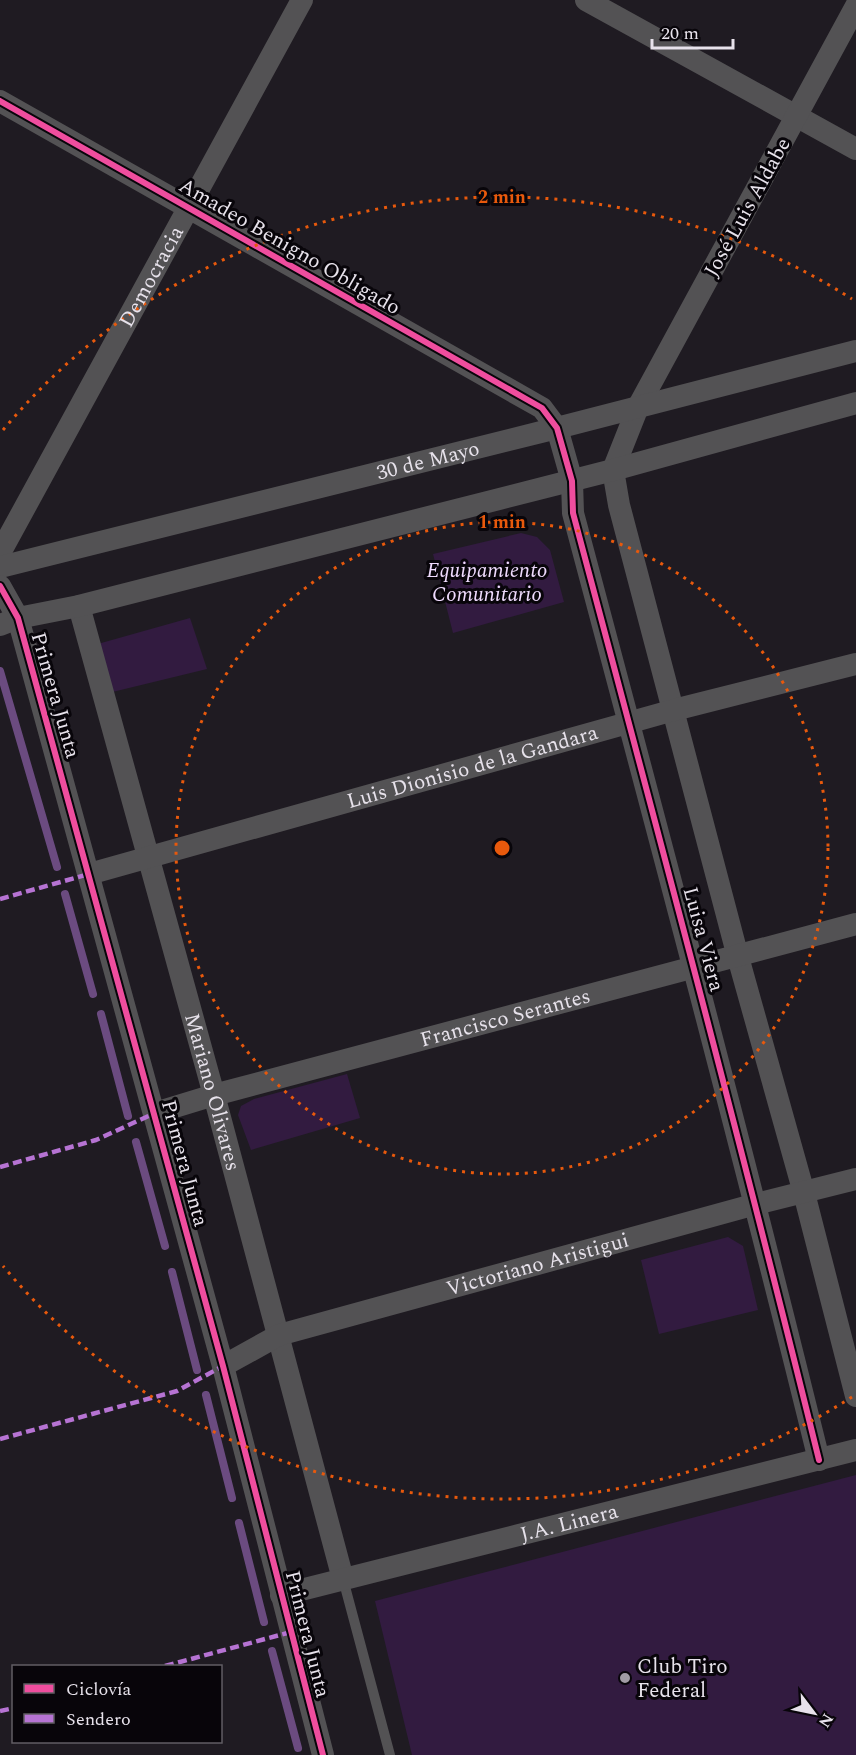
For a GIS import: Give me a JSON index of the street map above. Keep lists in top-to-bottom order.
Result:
{
  "streets": {
    "street": [
      "José Luis Aldabe",
      "Amadeo Benigno Obligado",
      "Democracia",
      "30 de Mayo",
      "Primera Junta",
      "Luis Dionisio de la Gandara",
      "Luisa Viera",
      "Francisco Serantes",
      "Mariano Olivares",
      "Victoriano Aristigui",
      "J.A. Linera"
    ]
  },
  "crossings": [
    ["José Luis Aldabe", "30 de Mayo"],
    ["José Luis Aldabe", "Luisa Viera"],
    ["Amadeo Benigno Obligado", "Democracia"],
    ["Amadeo Benigno Obligado", "30 de Mayo"],
    ["Amadeo Benigno Obligado", "Luisa Viera"],
    ["30 de Mayo", "Luisa Viera"],
    ["Primera Junta", "Luis Dionisio de la Gandara"],
    ["Primera Junta", "Francisco Serantes"],
    ["Primera Junta", "Victoriano Aristigui"],
    ["Primera Junta", "J.A. Linera"],
    ["Luis Dionisio de la Gandara", "Luisa Viera"],
    ["Luis Dionisio de la Gandara", "Mariano Olivares"],
    ["Luisa Viera", "Francisco Serantes"],
    ["Luisa Viera", "Victoriano Aristigui"],
    ["Luisa Viera", "J.A. Linera"],
    ["Francisco Serantes", "Mariano Olivares"],
    ["Mariano Olivares", "Victoriano Aristigui"],
    ["Mariano Olivares", "J.A. Linera"]
  ],
  "parks": ["Equipamiento Comunitario"],
  "places": ["Club Tiro Federal"],
  "legend": ["Ciclovía", "Sendero"],
  "scale_bar": "20 m",
  "north": "bottom right",
  "rings": ["2 min", "1 min"]
}
